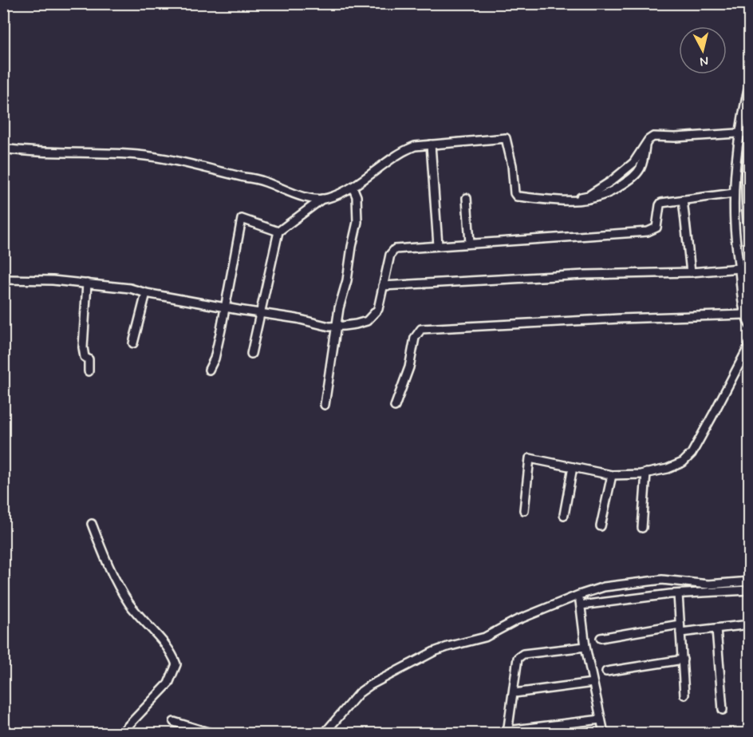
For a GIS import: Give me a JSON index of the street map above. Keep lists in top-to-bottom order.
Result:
{
  "north": "bottom"
}
